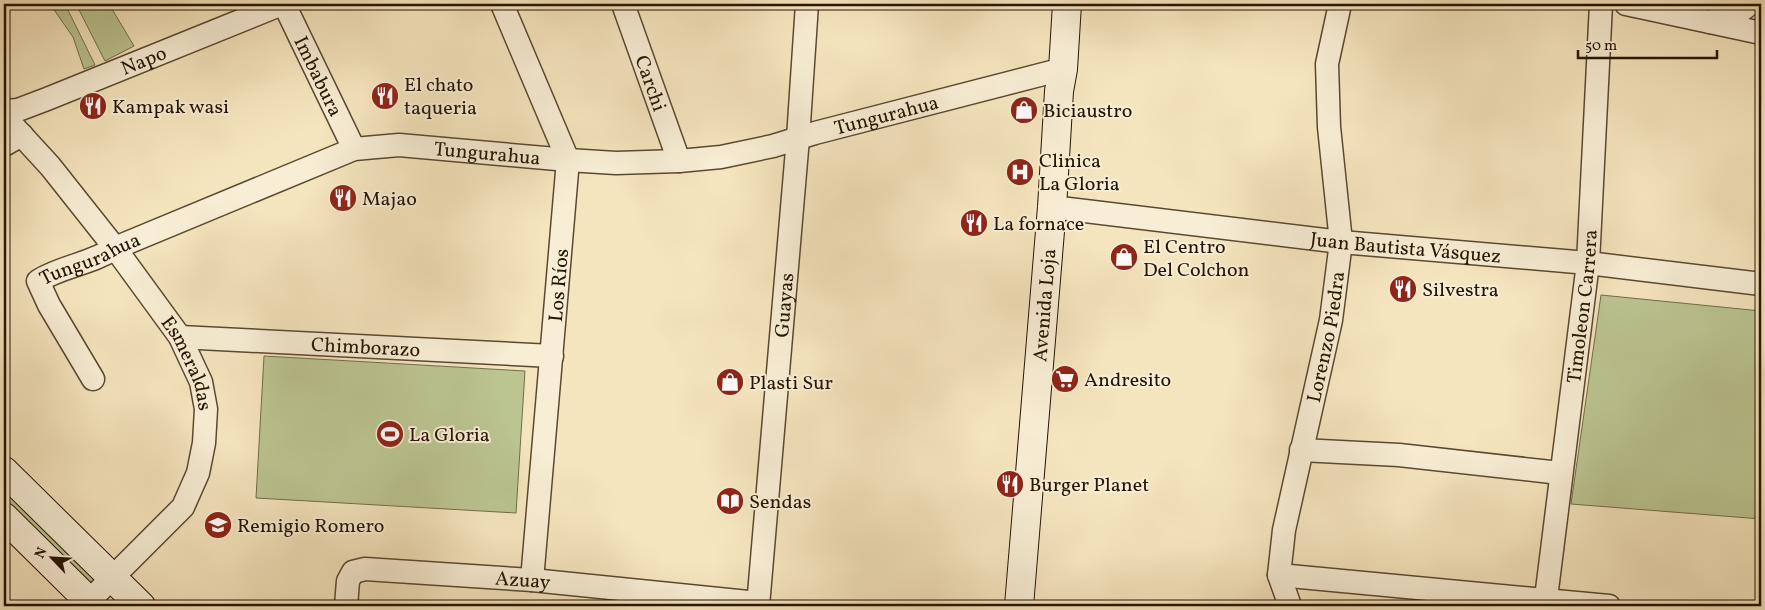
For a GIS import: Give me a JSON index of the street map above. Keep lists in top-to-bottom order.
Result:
{
  "streets": {
    "street": [
      "Napo",
      "Imbabura",
      "Carchi",
      "Tungurahua",
      "Juan Bautista Vásquez",
      "Los Ríos",
      "Guayas",
      "Avenida Loja",
      "Timoleon Carrera",
      "Lorenzo Piedra",
      "Chimborazo",
      "Esmeraldas",
      "Azuay"
    ]
  },
  "crossings": [
    ["Napo", "Imbabura"],
    ["Imbabura", "Tungurahua"],
    ["Carchi", "Tungurahua"],
    ["Tungurahua", "Los Ríos"],
    ["Tungurahua", "Guayas"],
    ["Tungurahua", "Avenida Loja"],
    ["Tungurahua", "Esmeraldas"],
    ["Juan Bautista Vásquez", "Avenida Loja"],
    ["Juan Bautista Vásquez", "Timoleon Carrera"],
    ["Juan Bautista Vásquez", "Lorenzo Piedra"],
    ["Los Ríos", "Chimborazo"],
    ["Los Ríos", "Azuay"],
    ["Guayas", "Azuay"],
    ["Chimborazo", "Esmeraldas"]
  ],
  "places": {
    "restaurant": [
      "El chato taqueria",
      "Kampak wasi",
      "Majao",
      "La fornace",
      "Silvestra",
      "Burger Planet"
    ],
    "shop": ["Biciaustro", "El Centro Del Colchon", "Plasti Sur"],
    "hospital": ["Clinica La Gloria"],
    "supermarket": ["Andresito"],
    "sports": ["La Gloria"],
    "library": ["Sendas"],
    "school or university": ["Remigio Romero"]
  },
  "scale_bar": "50 m",
  "north": "top left"
}
